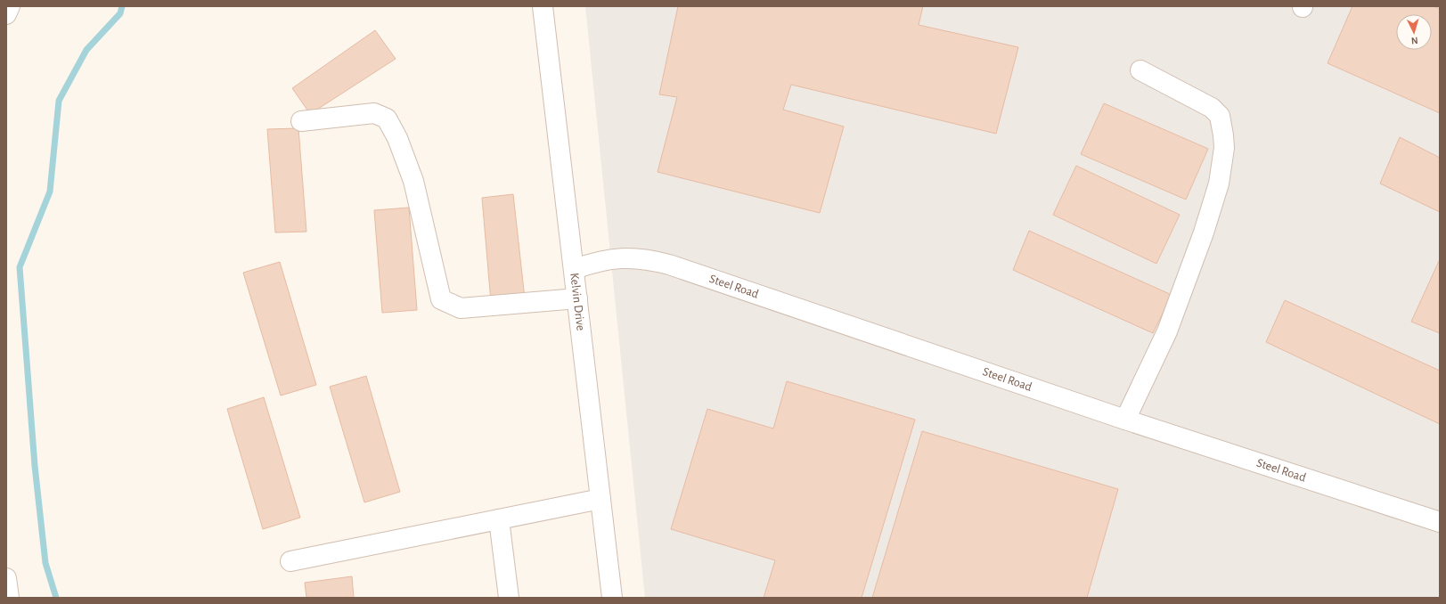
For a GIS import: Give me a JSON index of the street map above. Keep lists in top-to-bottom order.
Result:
{
  "streets": {
    "street": ["Steel Road", "Kelvin Drive"]
  },
  "crossings": [
    ["Steel Road", "Kelvin Drive"]
  ],
  "north": "bottom"
}
